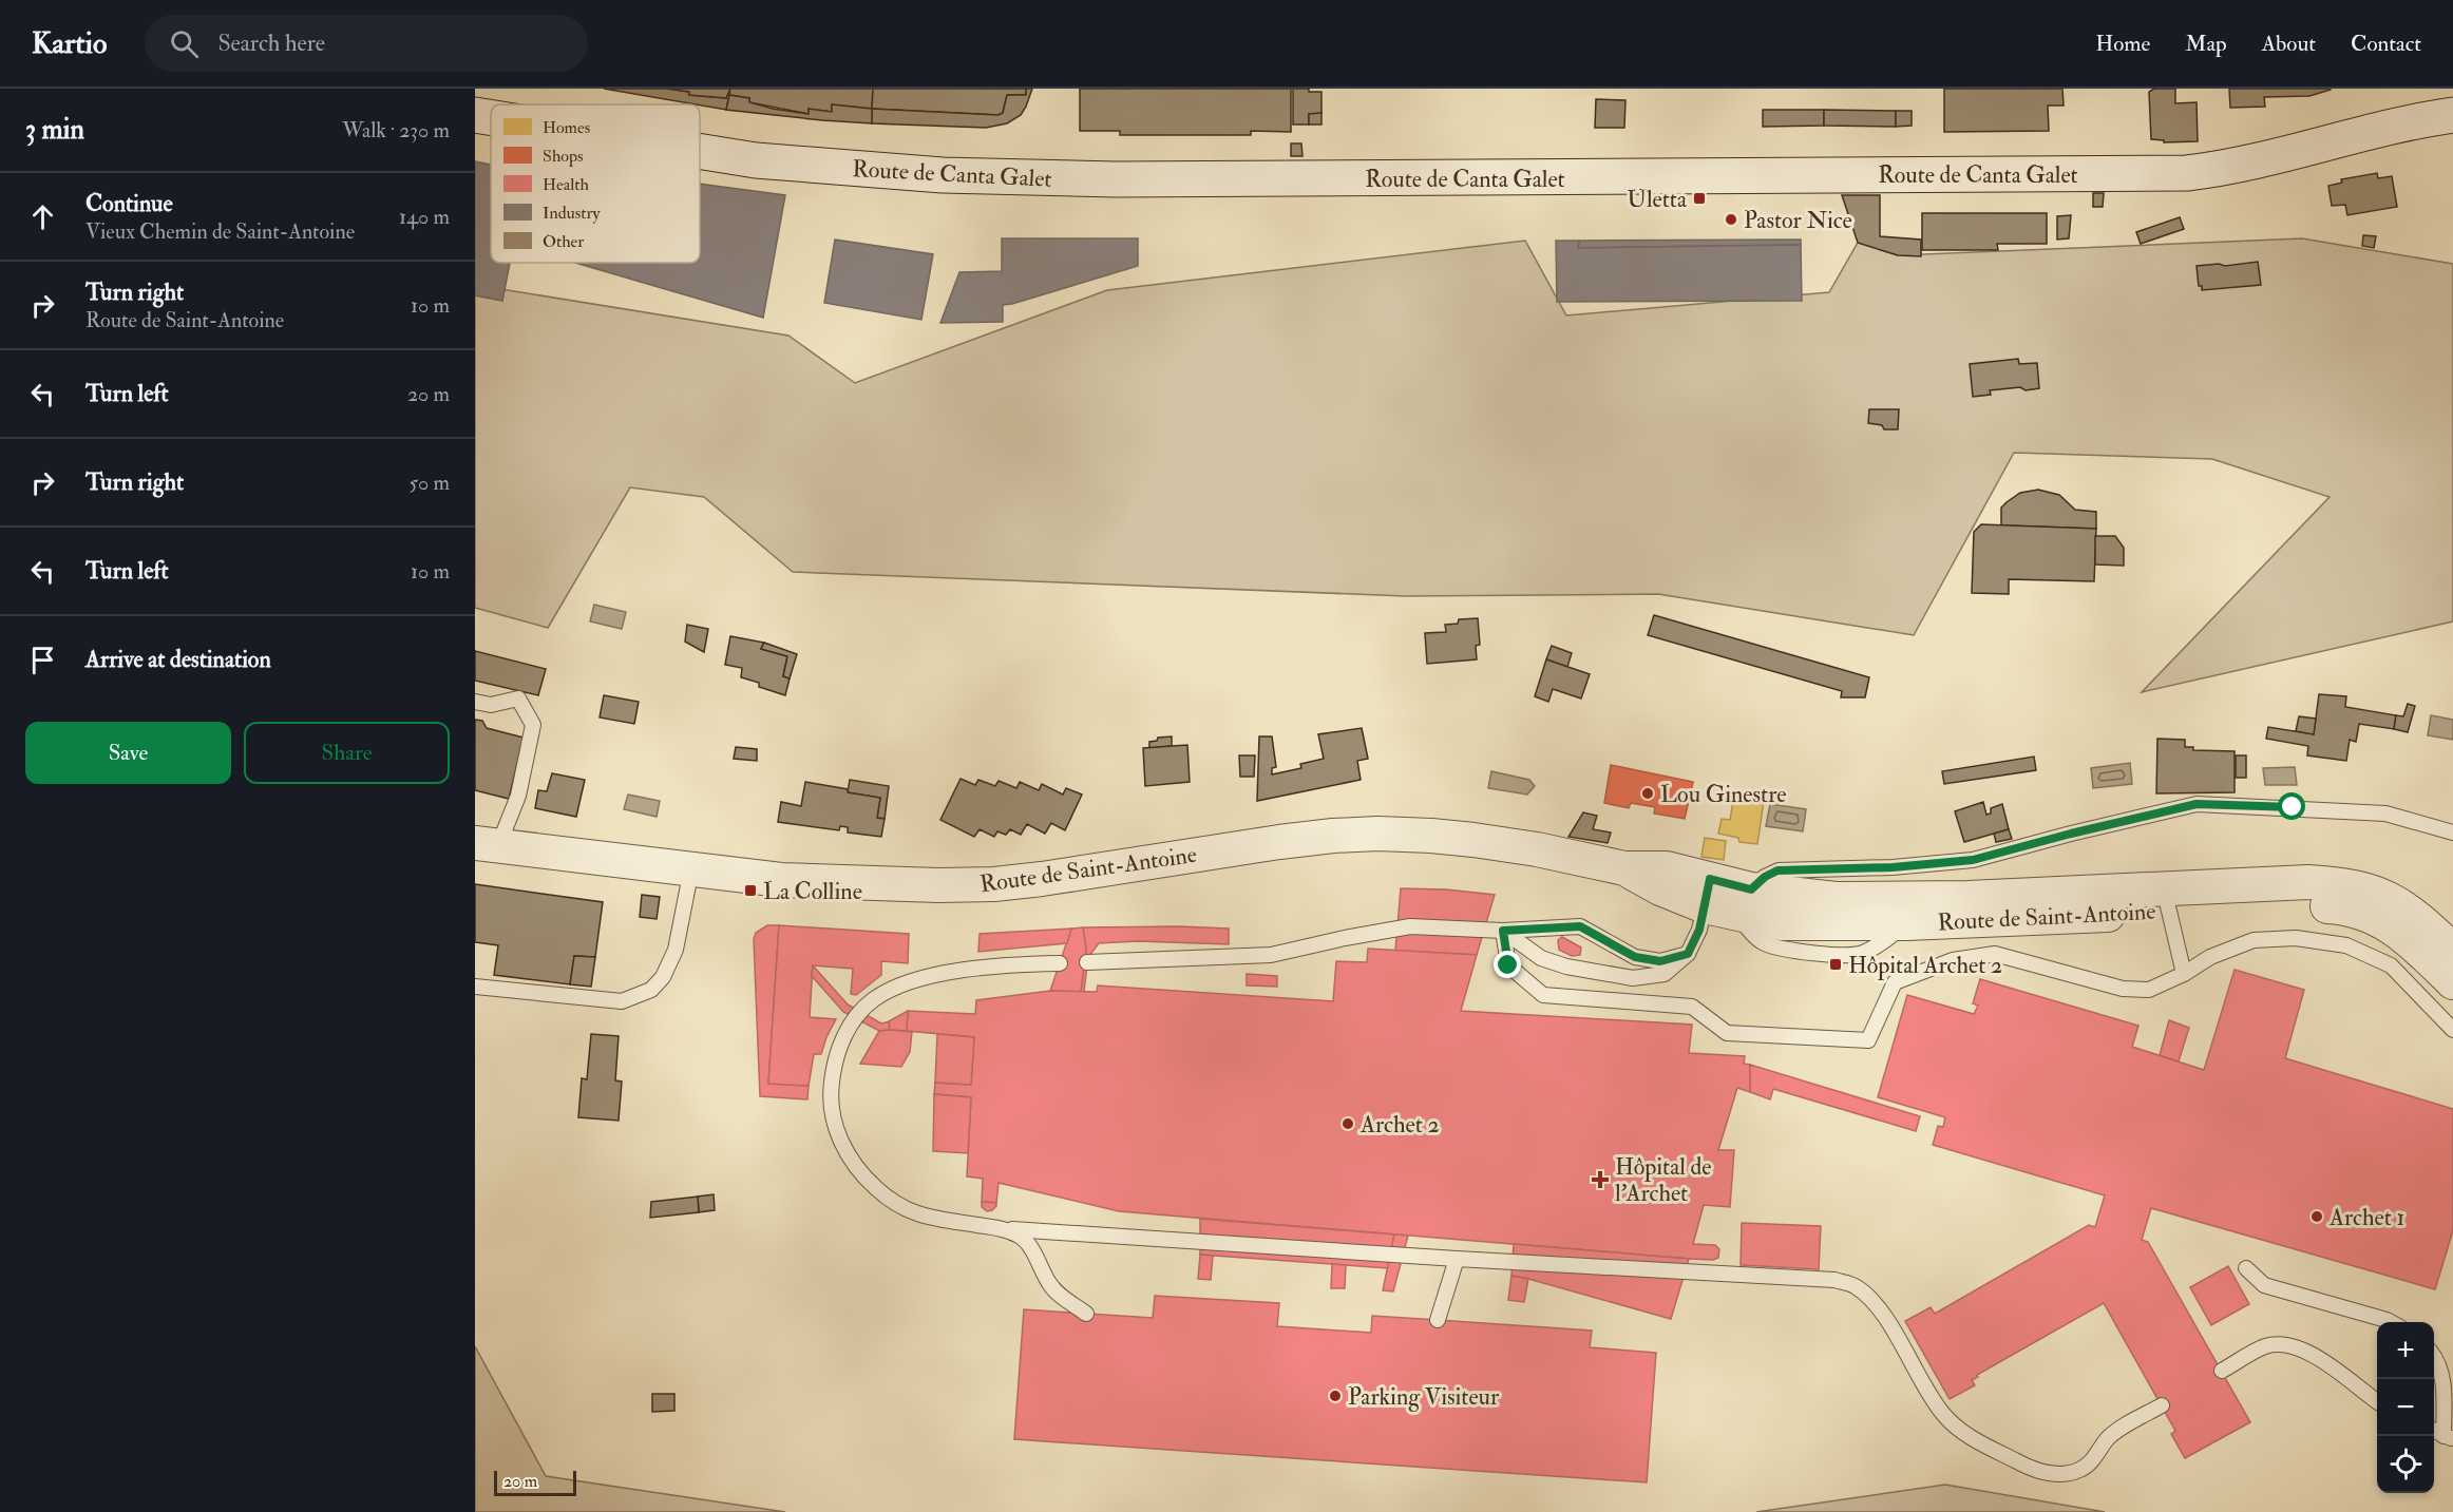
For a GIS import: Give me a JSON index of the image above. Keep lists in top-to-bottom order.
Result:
{
  "streets": {
    "main road": ["Route de Canta Galet"],
    "street": ["Route de Saint-Antoine"]
  },
  "places": {
    "transit": ["Uletta", "La Colline", "Hôpital Archet 2"],
    "other": [
      "Pastor Nice",
      "Lou Ginestre",
      "Archet 2",
      "Archet 1",
      "Parking Visiteur"
    ],
    "health": ["Hôpital de l'Archet"]
  },
  "legend": [
    "Homes",
    "Shops",
    "Health",
    "Industry",
    "Other"
  ],
  "scale_bar": "20 m",
  "page": {
    "header": "Kartio",
    "search": "Search here",
    "nav": [
      "Home",
      "Map",
      "About",
      "Contact"
    ],
    "heading": ["3 min", "Walk · 230 m"],
    "list": [
      ["Continue", "Vieux Chemin de Saint-Antoine", "140 m"],
      ["Turn right", "Route de Saint-Antoine", "10 m"],
      ["Turn left", "20 m"],
      ["Turn right", "50 m"],
      ["Turn left", "10 m"],
      "Arrive at destination"
    ],
    "buttons": ["Save", "Share"],
    "map_buttons": ["+", "−"],
    "scale": "20 m"
  }
}
